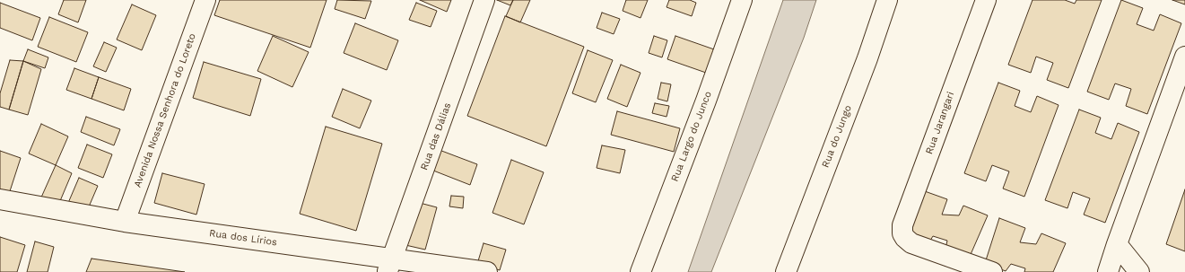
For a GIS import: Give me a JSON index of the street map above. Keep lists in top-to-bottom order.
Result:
{
  "streets": {
    "street": [
      "Avenida Nossa Senhora do Loreto",
      "Rua Jarangari",
      "Rua das Dálias",
      "Rua Largo do Junco",
      "Rua do Jungo",
      "Rua dos Lírios"
    ]
  },
  "crossings": [
    ["Avenida Nossa Senhora do Loreto", "Rua dos Lírios"],
    ["Rua das Dálias", "Rua dos Lírios"]
  ]
}
